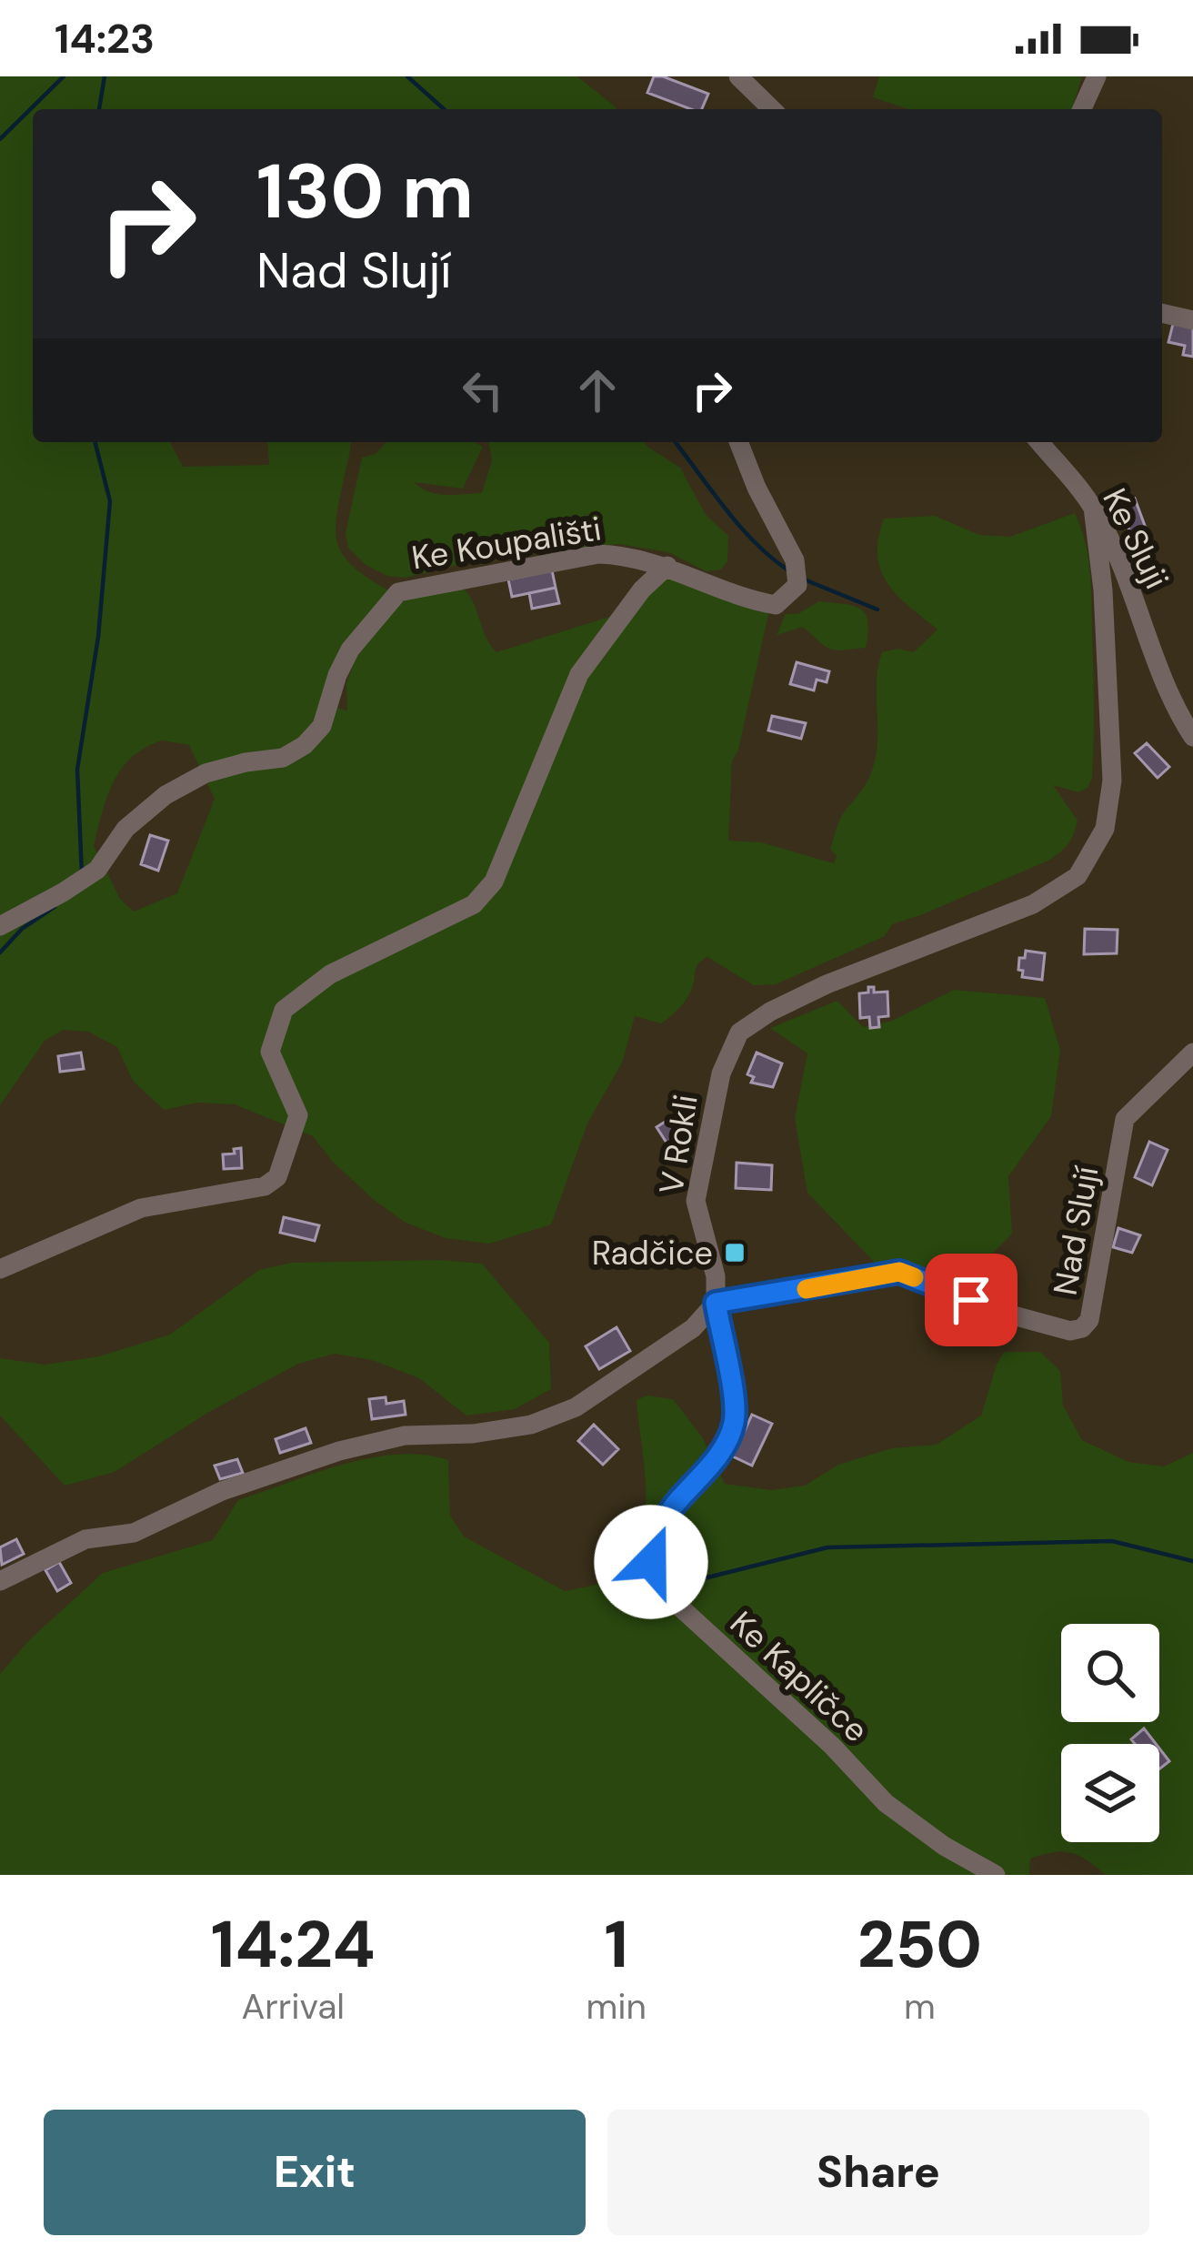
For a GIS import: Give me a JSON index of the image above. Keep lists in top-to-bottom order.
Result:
{
  "streets": {
    "street": [
      "Ke Sluji",
      "Ke Koupališti",
      "V Rokli",
      "Nad Slují",
      "Ke Kapličce"
    ]
  },
  "crossings": [
    ["Ke Sluji", "V Rokli"],
    ["V Rokli", "Nad Slují"],
    ["V Rokli", "Ke Kapličce"],
    ["Nad Slují", "Ke Kapličce"]
  ],
  "places": {
    "transit": ["Radčice"]
  },
  "page": {
    "status": "14:23",
    "turn": ["130 m", "Nad Slují"],
    "eta": [
      "14:24",
      "Arrival",
      "1",
      "min",
      "250",
      "m"
    ],
    "buttons": ["Exit", "Share"]
  }
}
